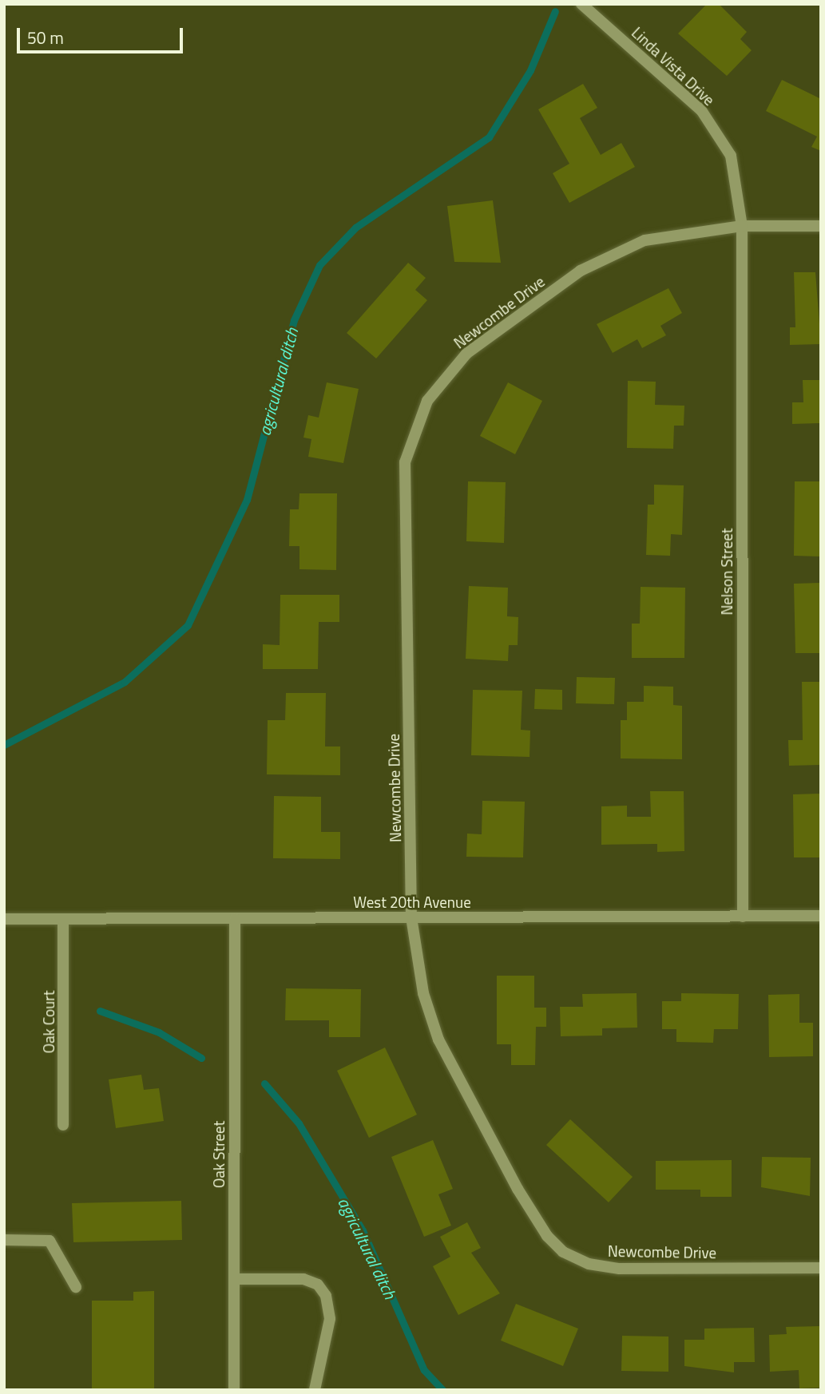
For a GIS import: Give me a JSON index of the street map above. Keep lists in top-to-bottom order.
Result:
{
  "streets": {
    "street": [
      "Linda Vista Drive",
      "Newcombe Drive",
      "Nelson Street",
      "West 20th Avenue",
      "Oak Court",
      "Oak Street"
    ]
  },
  "crossings": [
    ["Linda Vista Drive", "Newcombe Drive"],
    ["Linda Vista Drive", "Nelson Street"],
    ["Newcombe Drive", "Nelson Street"],
    ["Newcombe Drive", "West 20th Avenue"],
    ["Nelson Street", "West 20th Avenue"],
    ["West 20th Avenue", "Oak Court"],
    ["West 20th Avenue", "Oak Street"]
  ],
  "water": ["agricultural ditch"],
  "scale_bar": "50 m"
}
